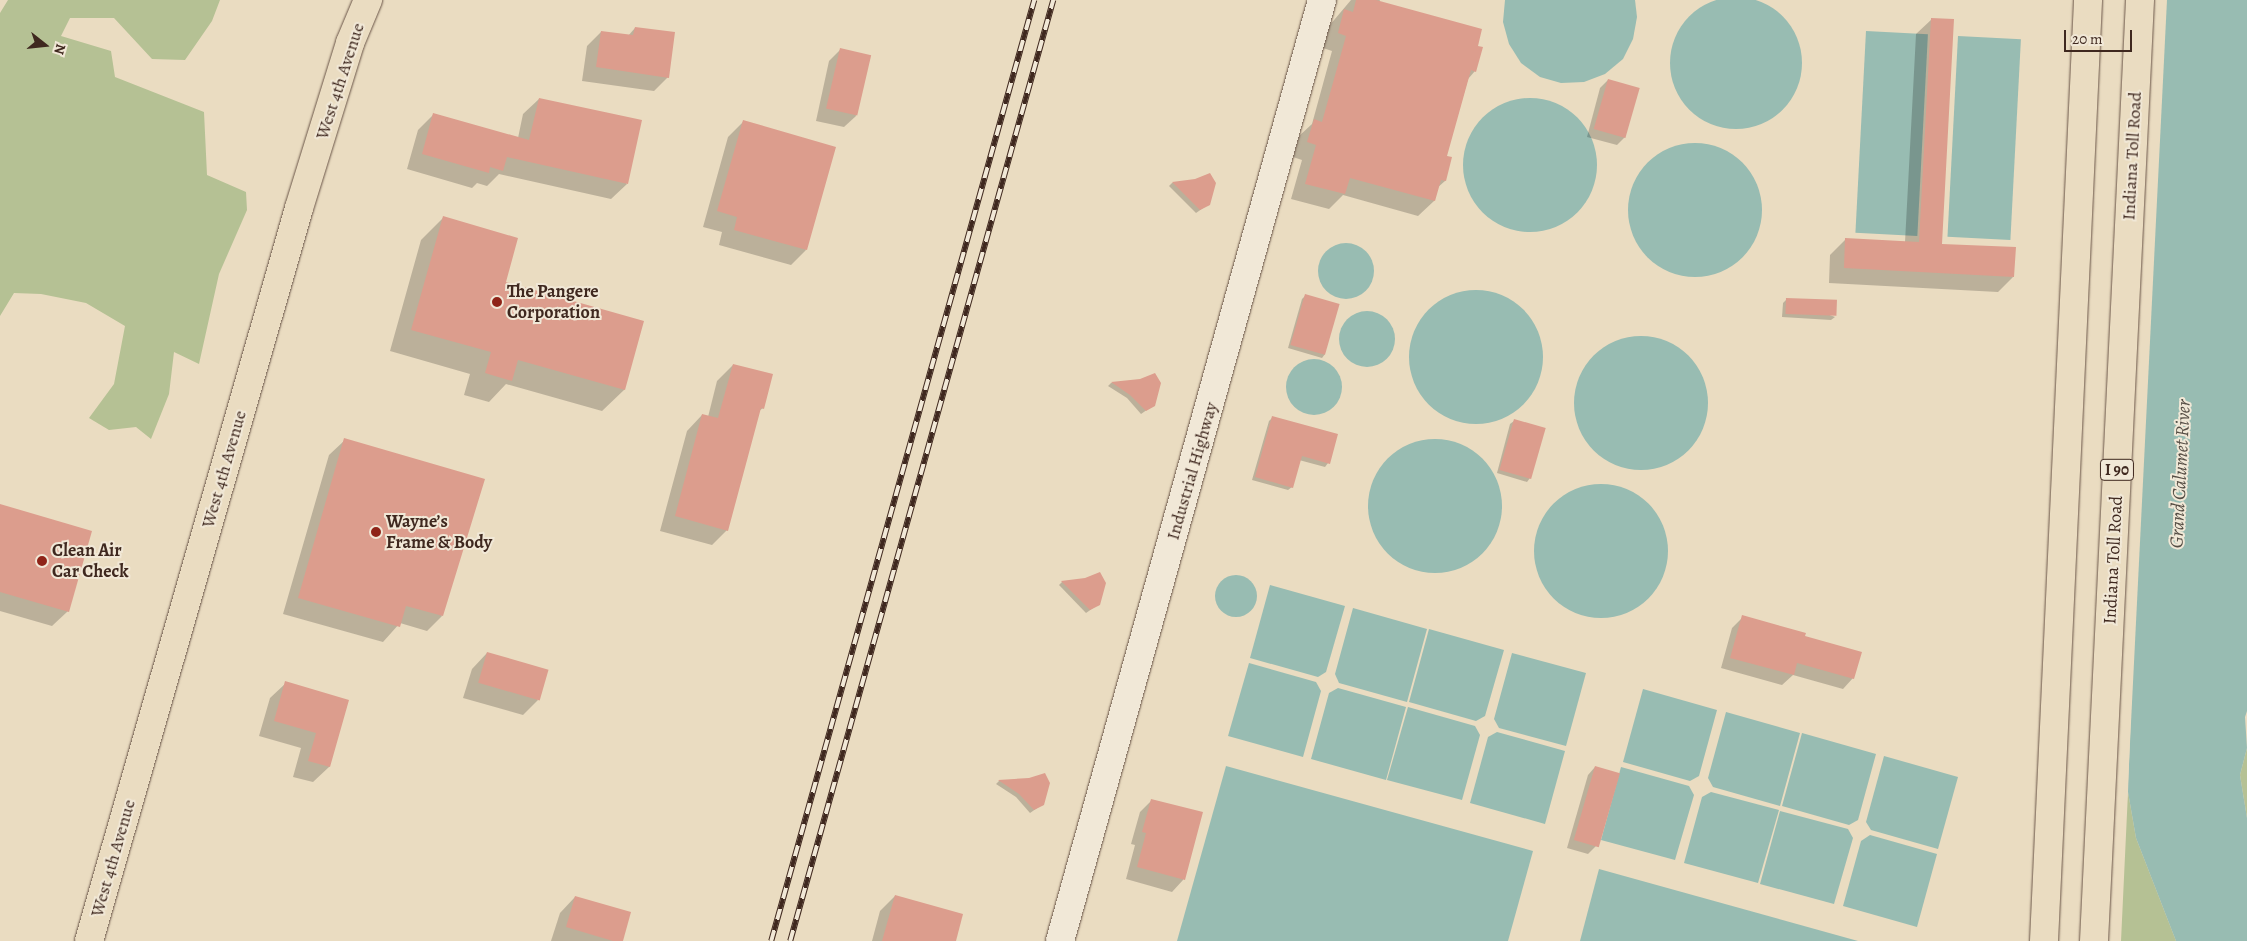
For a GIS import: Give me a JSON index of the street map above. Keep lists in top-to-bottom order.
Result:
{
  "streets": {
    "main road": ["West 4th Avenue", "Indiana Toll Road", "I 90"],
    "street": ["Industrial Highway"]
  },
  "water": ["Grand Calumet River"],
  "places": ["The Pangere Corporation", "Wayne’s Frame & Body", "Clean Air Car Check"],
  "scale_bar": "20 m",
  "north": "right"
}
